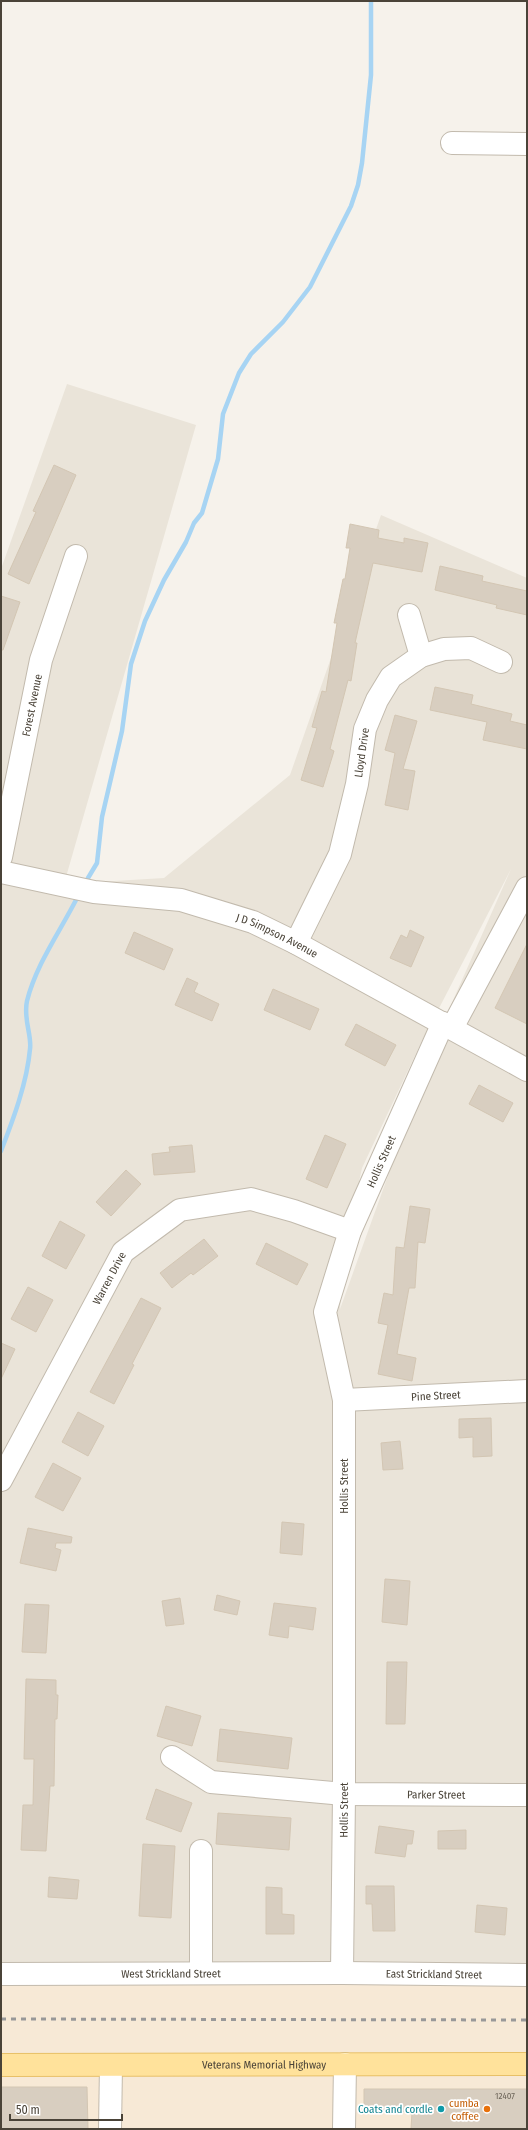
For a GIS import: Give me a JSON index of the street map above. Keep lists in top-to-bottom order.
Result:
{
  "streets": {
    "main road": ["Veterans Memorial Highway"],
    "street": [
      "Forest Avenue",
      "Lloyd Drive",
      "J D Simpson Avenue",
      "Hollis Street",
      "Warren Drive",
      "Pine Street",
      "Parker Street",
      "West Strickland Street",
      "East Strickland Street"
    ]
  },
  "crossings": [
    ["Lloyd Drive", "J D Simpson Avenue"],
    ["J D Simpson Avenue", "Hollis Street"],
    ["Hollis Street", "Warren Drive"],
    ["Hollis Street", "Pine Street"],
    ["Hollis Street", "Parker Street"],
    ["Hollis Street", "West Strickland Street"],
    ["Hollis Street", "East Strickland Street"],
    ["West Strickland Street", "East Strickland Street"]
  ],
  "places": ["Coats and cordle", "cumba coffee"],
  "house_numbers": ["12407"],
  "scale_bar": "50 m"
}
